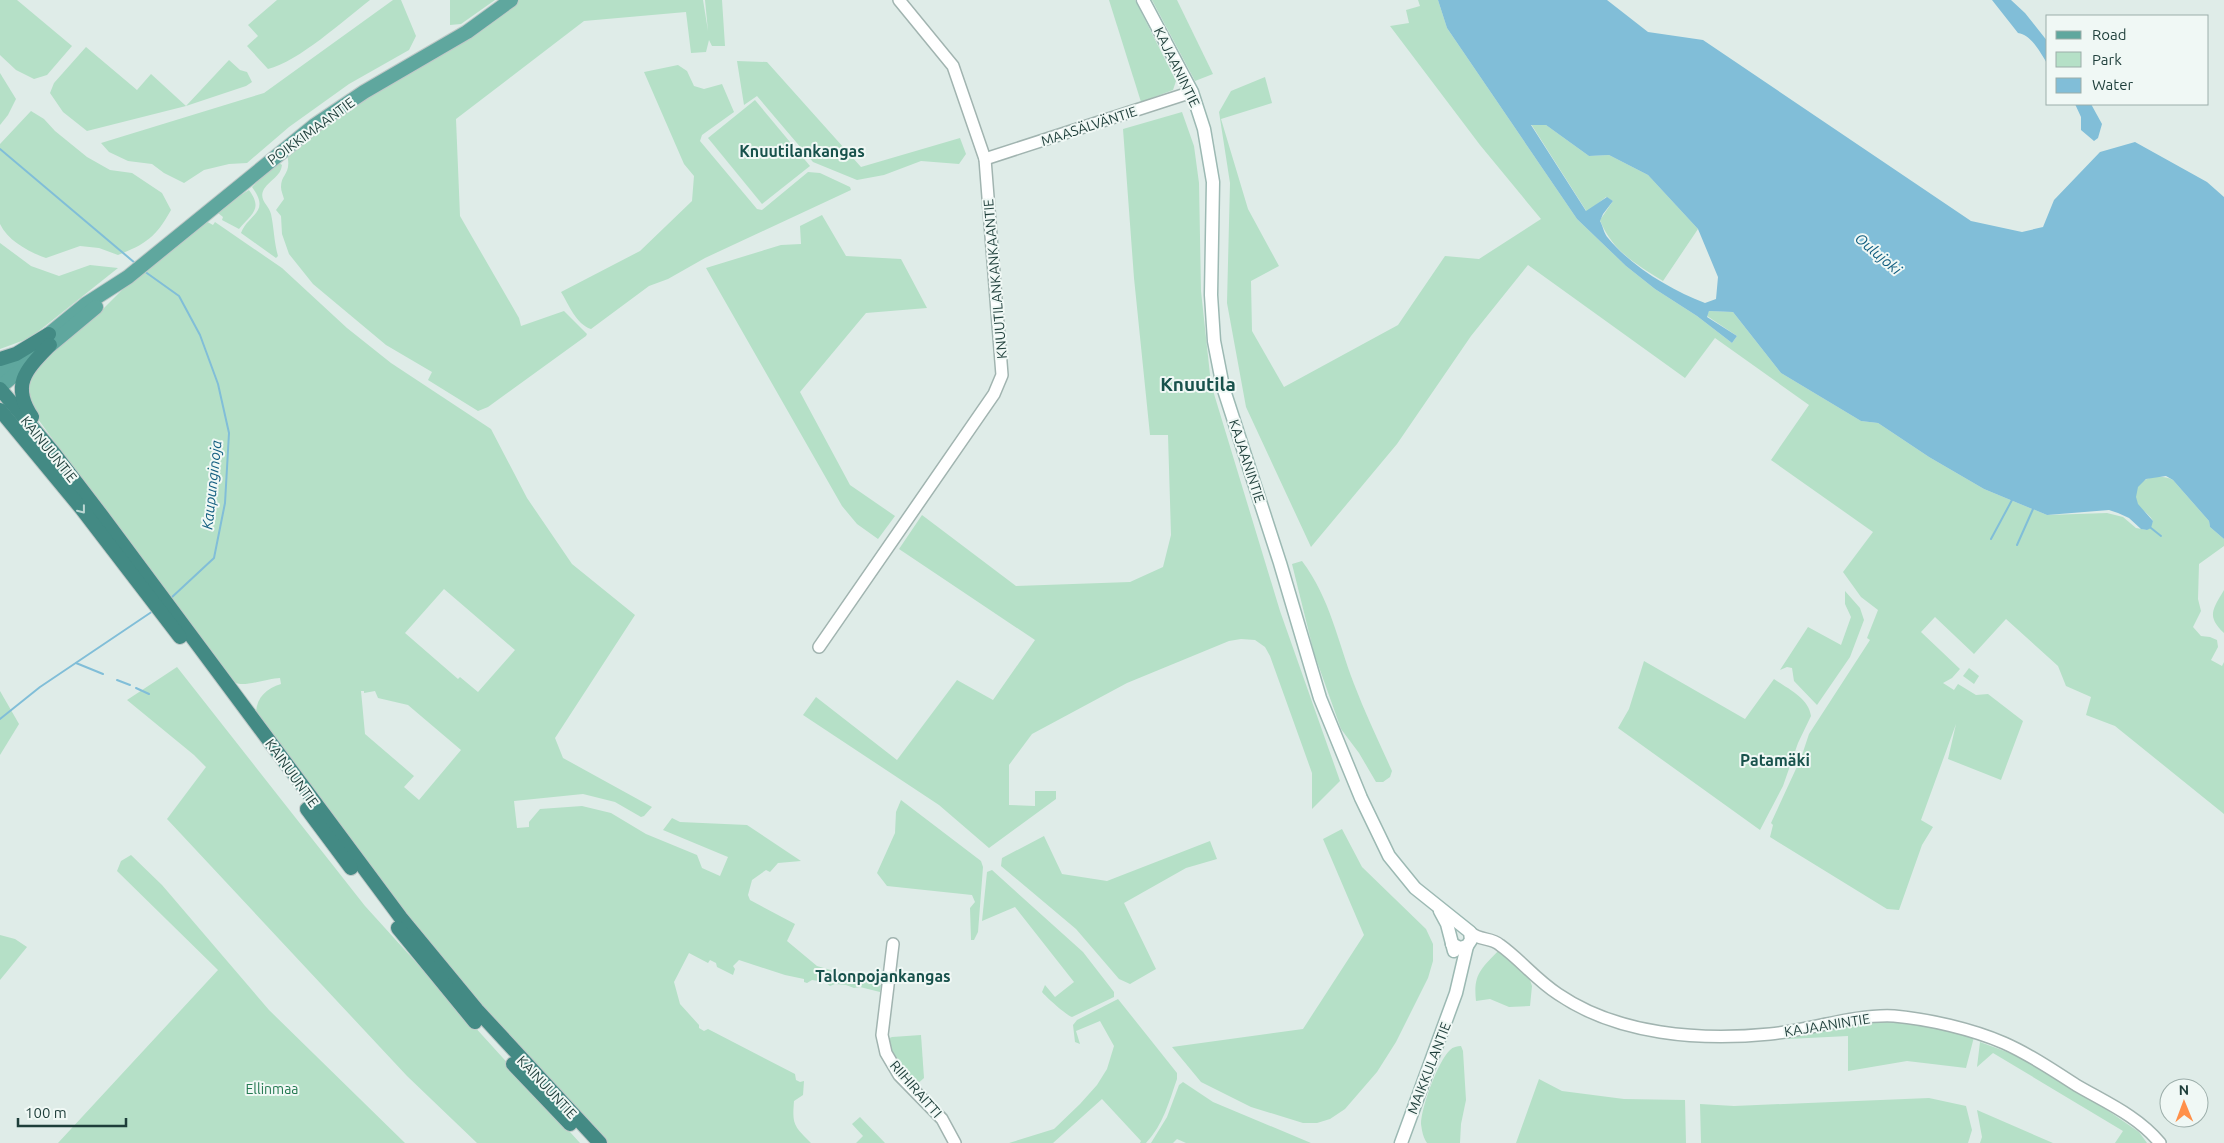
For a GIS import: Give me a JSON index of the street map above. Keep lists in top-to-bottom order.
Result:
{
  "streets": {
    "highway": ["KAINUUNTIE"],
    "main road": ["KAJAANINTIE", "POIKKIMAANTIE", "MAIKKULANTIE"],
    "street": ["MAASÄLVÄNTIE", "KNUUTILANKANKAANTIE", "RIIHIRAITTI"]
  },
  "crossings": [
    ["KAJAANINTIE", "MAASÄLVÄNTIE"],
    ["KAJAANINTIE", "MAIKKULANTIE"],
    ["MAASÄLVÄNTIE", "KNUUTILANKANKAANTIE"],
    ["POIKKIMAANTIE", "KAINUUNTIE"]
  ],
  "districts": [
    "Knuutilankangas",
    "Knuutila",
    "Patamäki",
    "Talonpojankangas"
  ],
  "water": ["Oulujoki", "Kaupunginoja"],
  "parks": ["Ellinmaa"],
  "legend": ["Road", "Park", "Water"],
  "scale_bar": "100 m",
  "north": "top"
}
